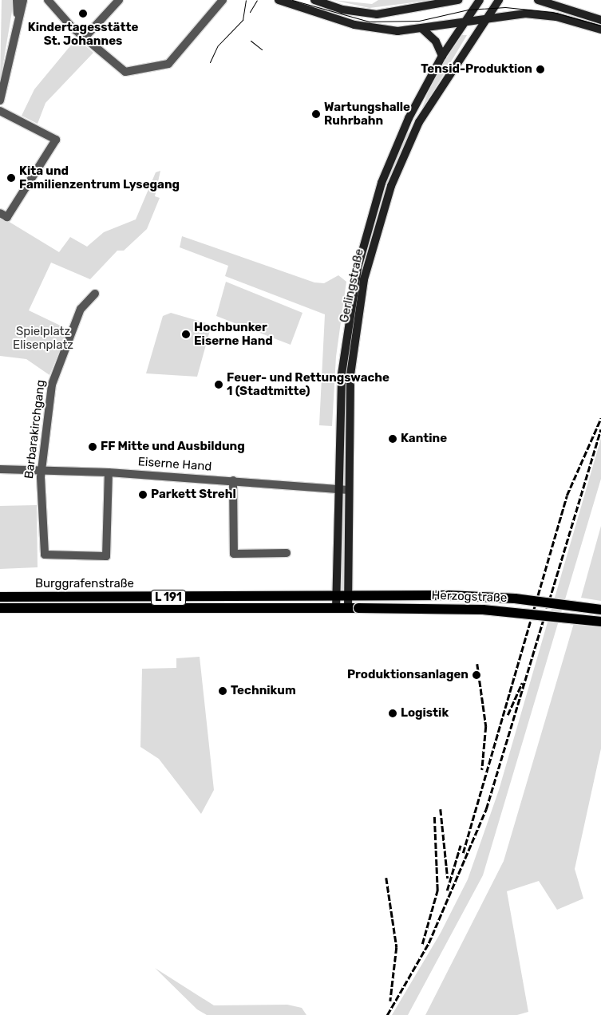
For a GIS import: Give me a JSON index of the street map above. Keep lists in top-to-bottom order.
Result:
{
  "streets": {
    "main road": [
      "Gerlingstraße",
      "Burggrafenstraße",
      "Herzogstraße",
      "L 191"
    ],
    "street": ["Barbarakirchgang", "Eiserne Hand"]
  },
  "crossings": [
    ["Gerlingstraße", "Eiserne Hand"],
    ["Gerlingstraße", "Burggrafenstraße"],
    ["Gerlingstraße", "Herzogstraße"],
    ["Barbarakirchgang", "Eiserne Hand"],
    ["Burggrafenstraße", "Herzogstraße"]
  ],
  "parks": ["Spielplatz Elisenplatz"],
  "places": [
    "Kindertagesstätte St. Johannes",
    "Tensid-Produktion",
    "Wartungshalle Ruhrbahn",
    "Kita und Familienzentrum Lysegang",
    "Hochbunker Eiserne Hand",
    "Feuer- und Rettungswache 1 (Stadtmitte)",
    "Kantine",
    "FF Mitte und Ausbildung",
    "Parkett Strehl",
    "Produktionsanlagen",
    "Technikum",
    "Logistik"
  ]
}
